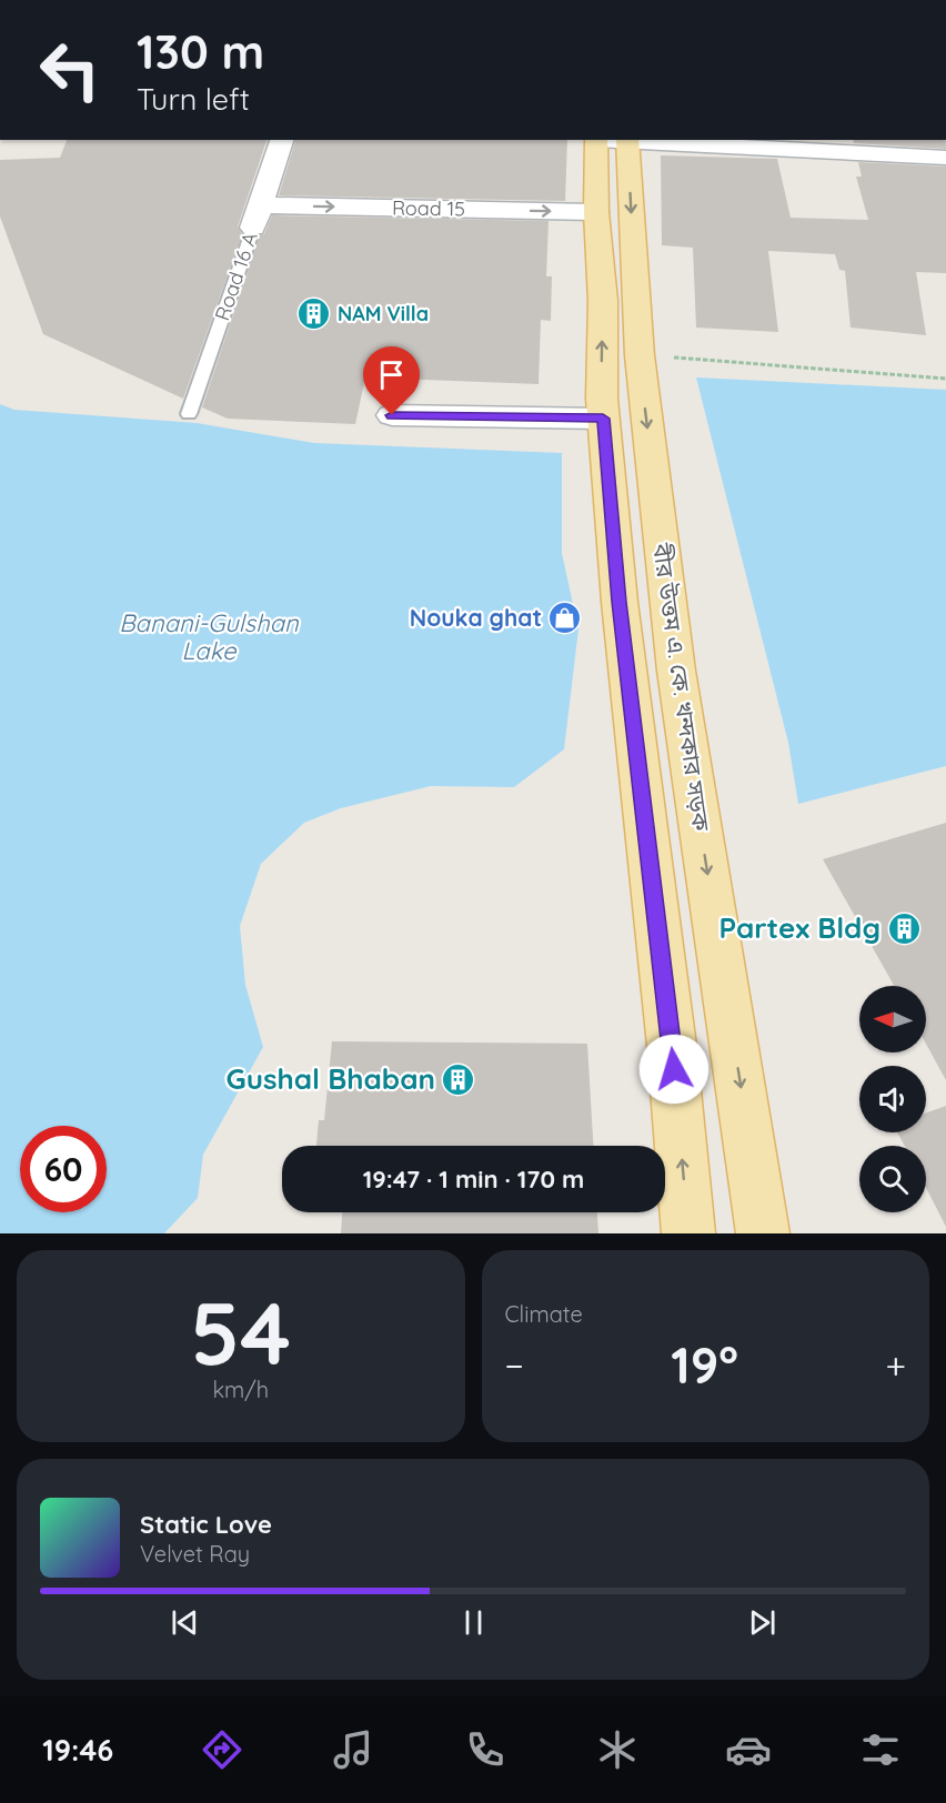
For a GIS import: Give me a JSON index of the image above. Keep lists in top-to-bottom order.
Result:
{
  "streets": {
    "main road": ["বীর উত্তম এ. কে. খন্দকার সড়ক"],
    "street": ["Road 15", "Road 16 A"]
  },
  "crossings": [
    ["Road 15", "Road 16 A"],
    ["Road 15", "বীর উত্তম এ. কে. খন্দকার সড়ক"]
  ],
  "water": ["Banani-Gulshan Lake"],
  "places": {
    "building": ["NAM Villa", "Partex Bldg", "Gushal Bhaban"],
    "shop": ["Nouka ghat"]
  },
  "north": "left",
  "page": {
    "turn": ["130 m", "Turn left"],
    "limit": "60",
    "trip": "19:47 · 1 min · 170 m",
    "tile": [
      ["54", "km/h"],
      "Climate"
    ],
    "heat": ["−", "19°", "+"],
    "song": ["Static Love", "Velvet Ray"],
    "tabs": "19:46"
  }
}
